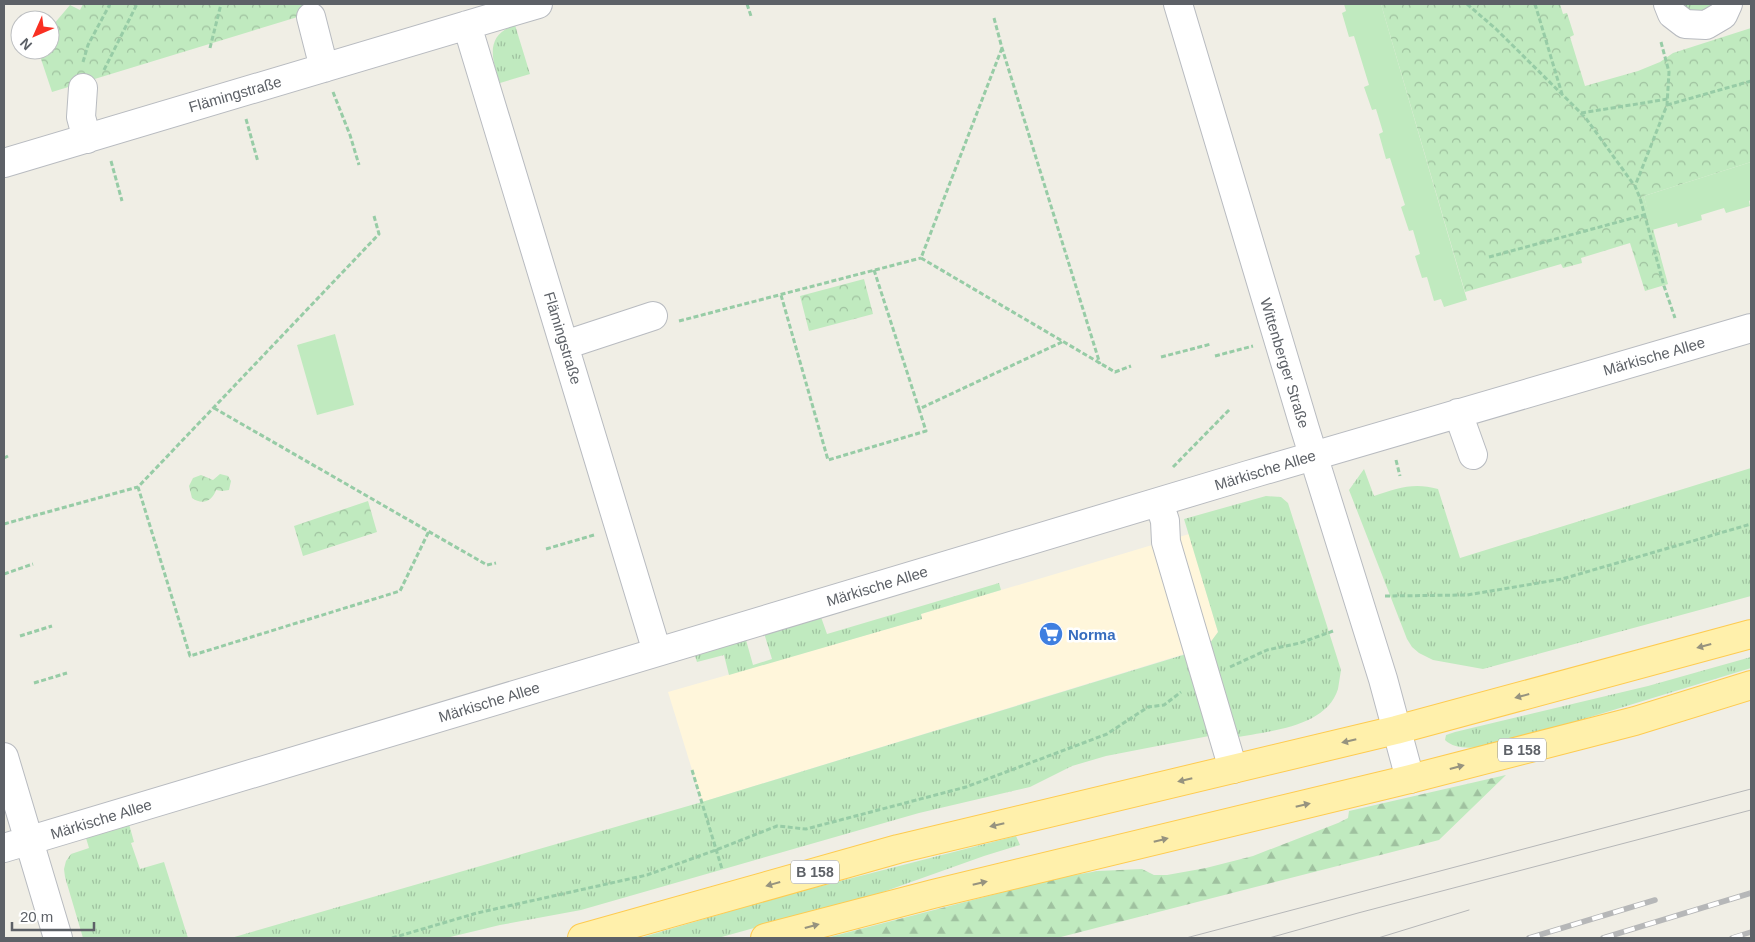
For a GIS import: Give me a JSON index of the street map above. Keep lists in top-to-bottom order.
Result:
{
  "streets": {
    "main road": ["B 158"],
    "street": ["Flämingstraße", "Märkische Allee", "Wittenberger Straße"]
  },
  "crossings": [
    ["Flämingstraße", "Märkische Allee"],
    ["Märkische Allee", "Wittenberger Straße"],
    ["Wittenberger Straße", "B 158"]
  ],
  "places": {
    "supermarket": ["Norma"]
  },
  "scale_bar": "20 m",
  "north": "bottom left"
}
